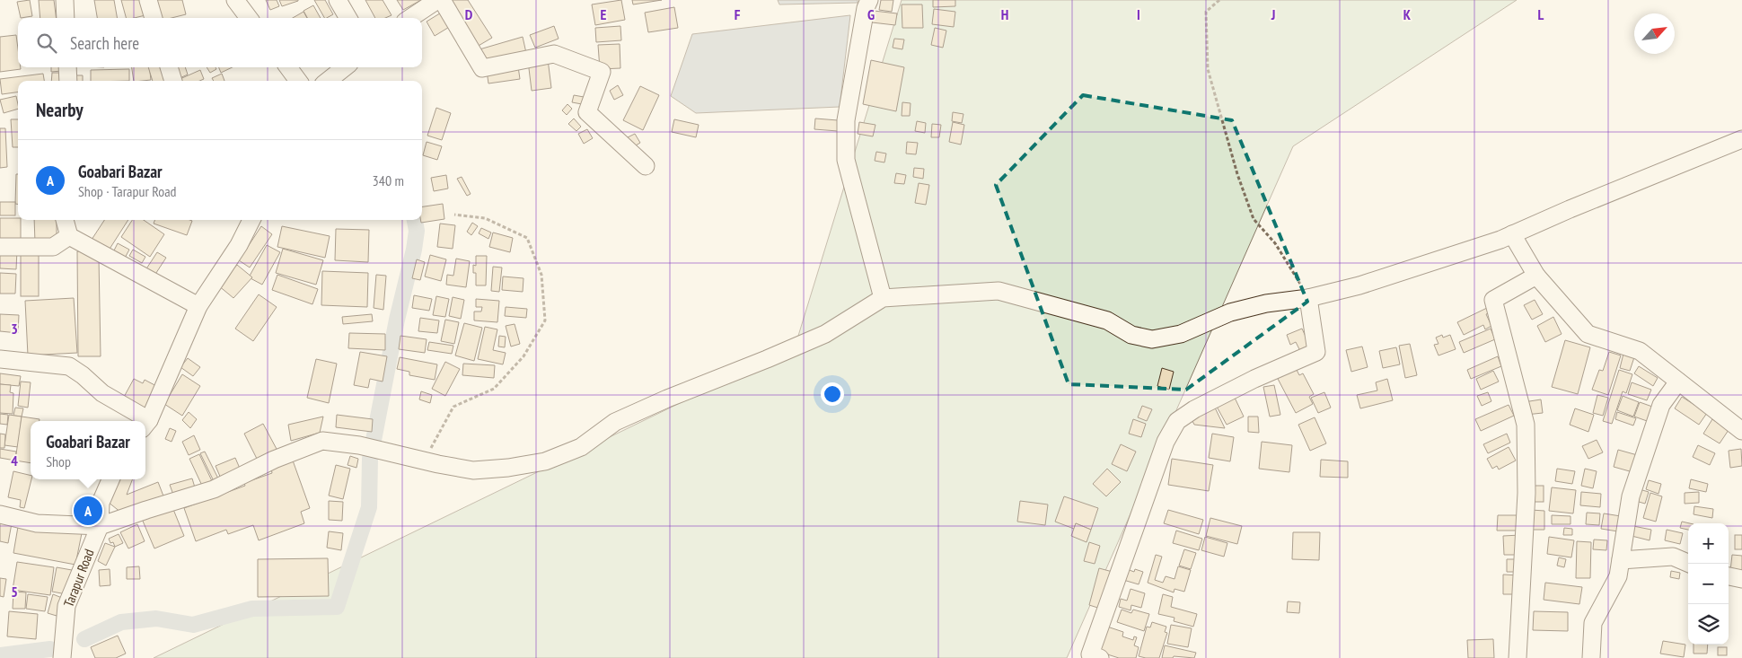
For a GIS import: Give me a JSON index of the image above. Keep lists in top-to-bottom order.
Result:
{
  "streets": {
    "street": ["Tarapur Road"]
  },
  "north": "top right",
  "page": {
    "search": "Search here",
    "heading": "Nearby",
    "list": [
      {
        "mark": "A",
        "name": "Goabari Bazar",
        "note": "Shop · Tarapur Road",
        "value": "340 m"
      }
    ],
    "popup": ["Goabari Bazar", "Shop"],
    "pins": "A",
    "map_buttons": ["+", "−"]
  },
  "grid": {
    "columns": [
      "D",
      "E",
      "F",
      "G",
      "H",
      "I",
      "J",
      "K",
      "L"
    ],
    "rows": ["3", "4", "5"]
  }
}
